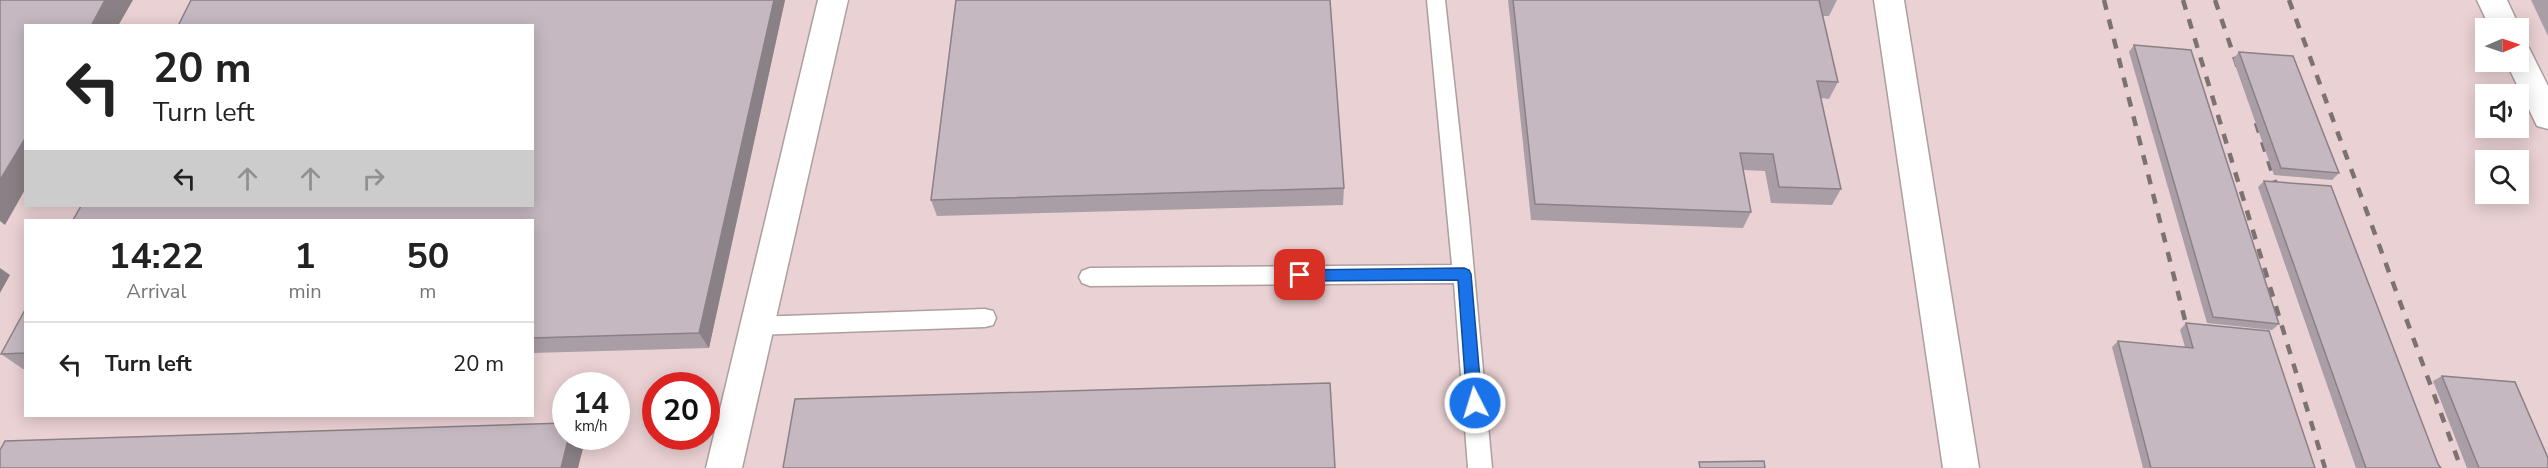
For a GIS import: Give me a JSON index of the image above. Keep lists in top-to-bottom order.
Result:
{
  "north": "right",
  "page": {
    "turn": ["20 m", "Turn left"],
    "eta": [
      "14:22",
      "Arrival",
      "1",
      "min",
      "50",
      "m"
    ],
    "list": [
      {
        "name": "Turn left",
        "value": "20 m"
      }
    ],
    "speed": "14 km/h",
    "limit": "20"
  }
}
